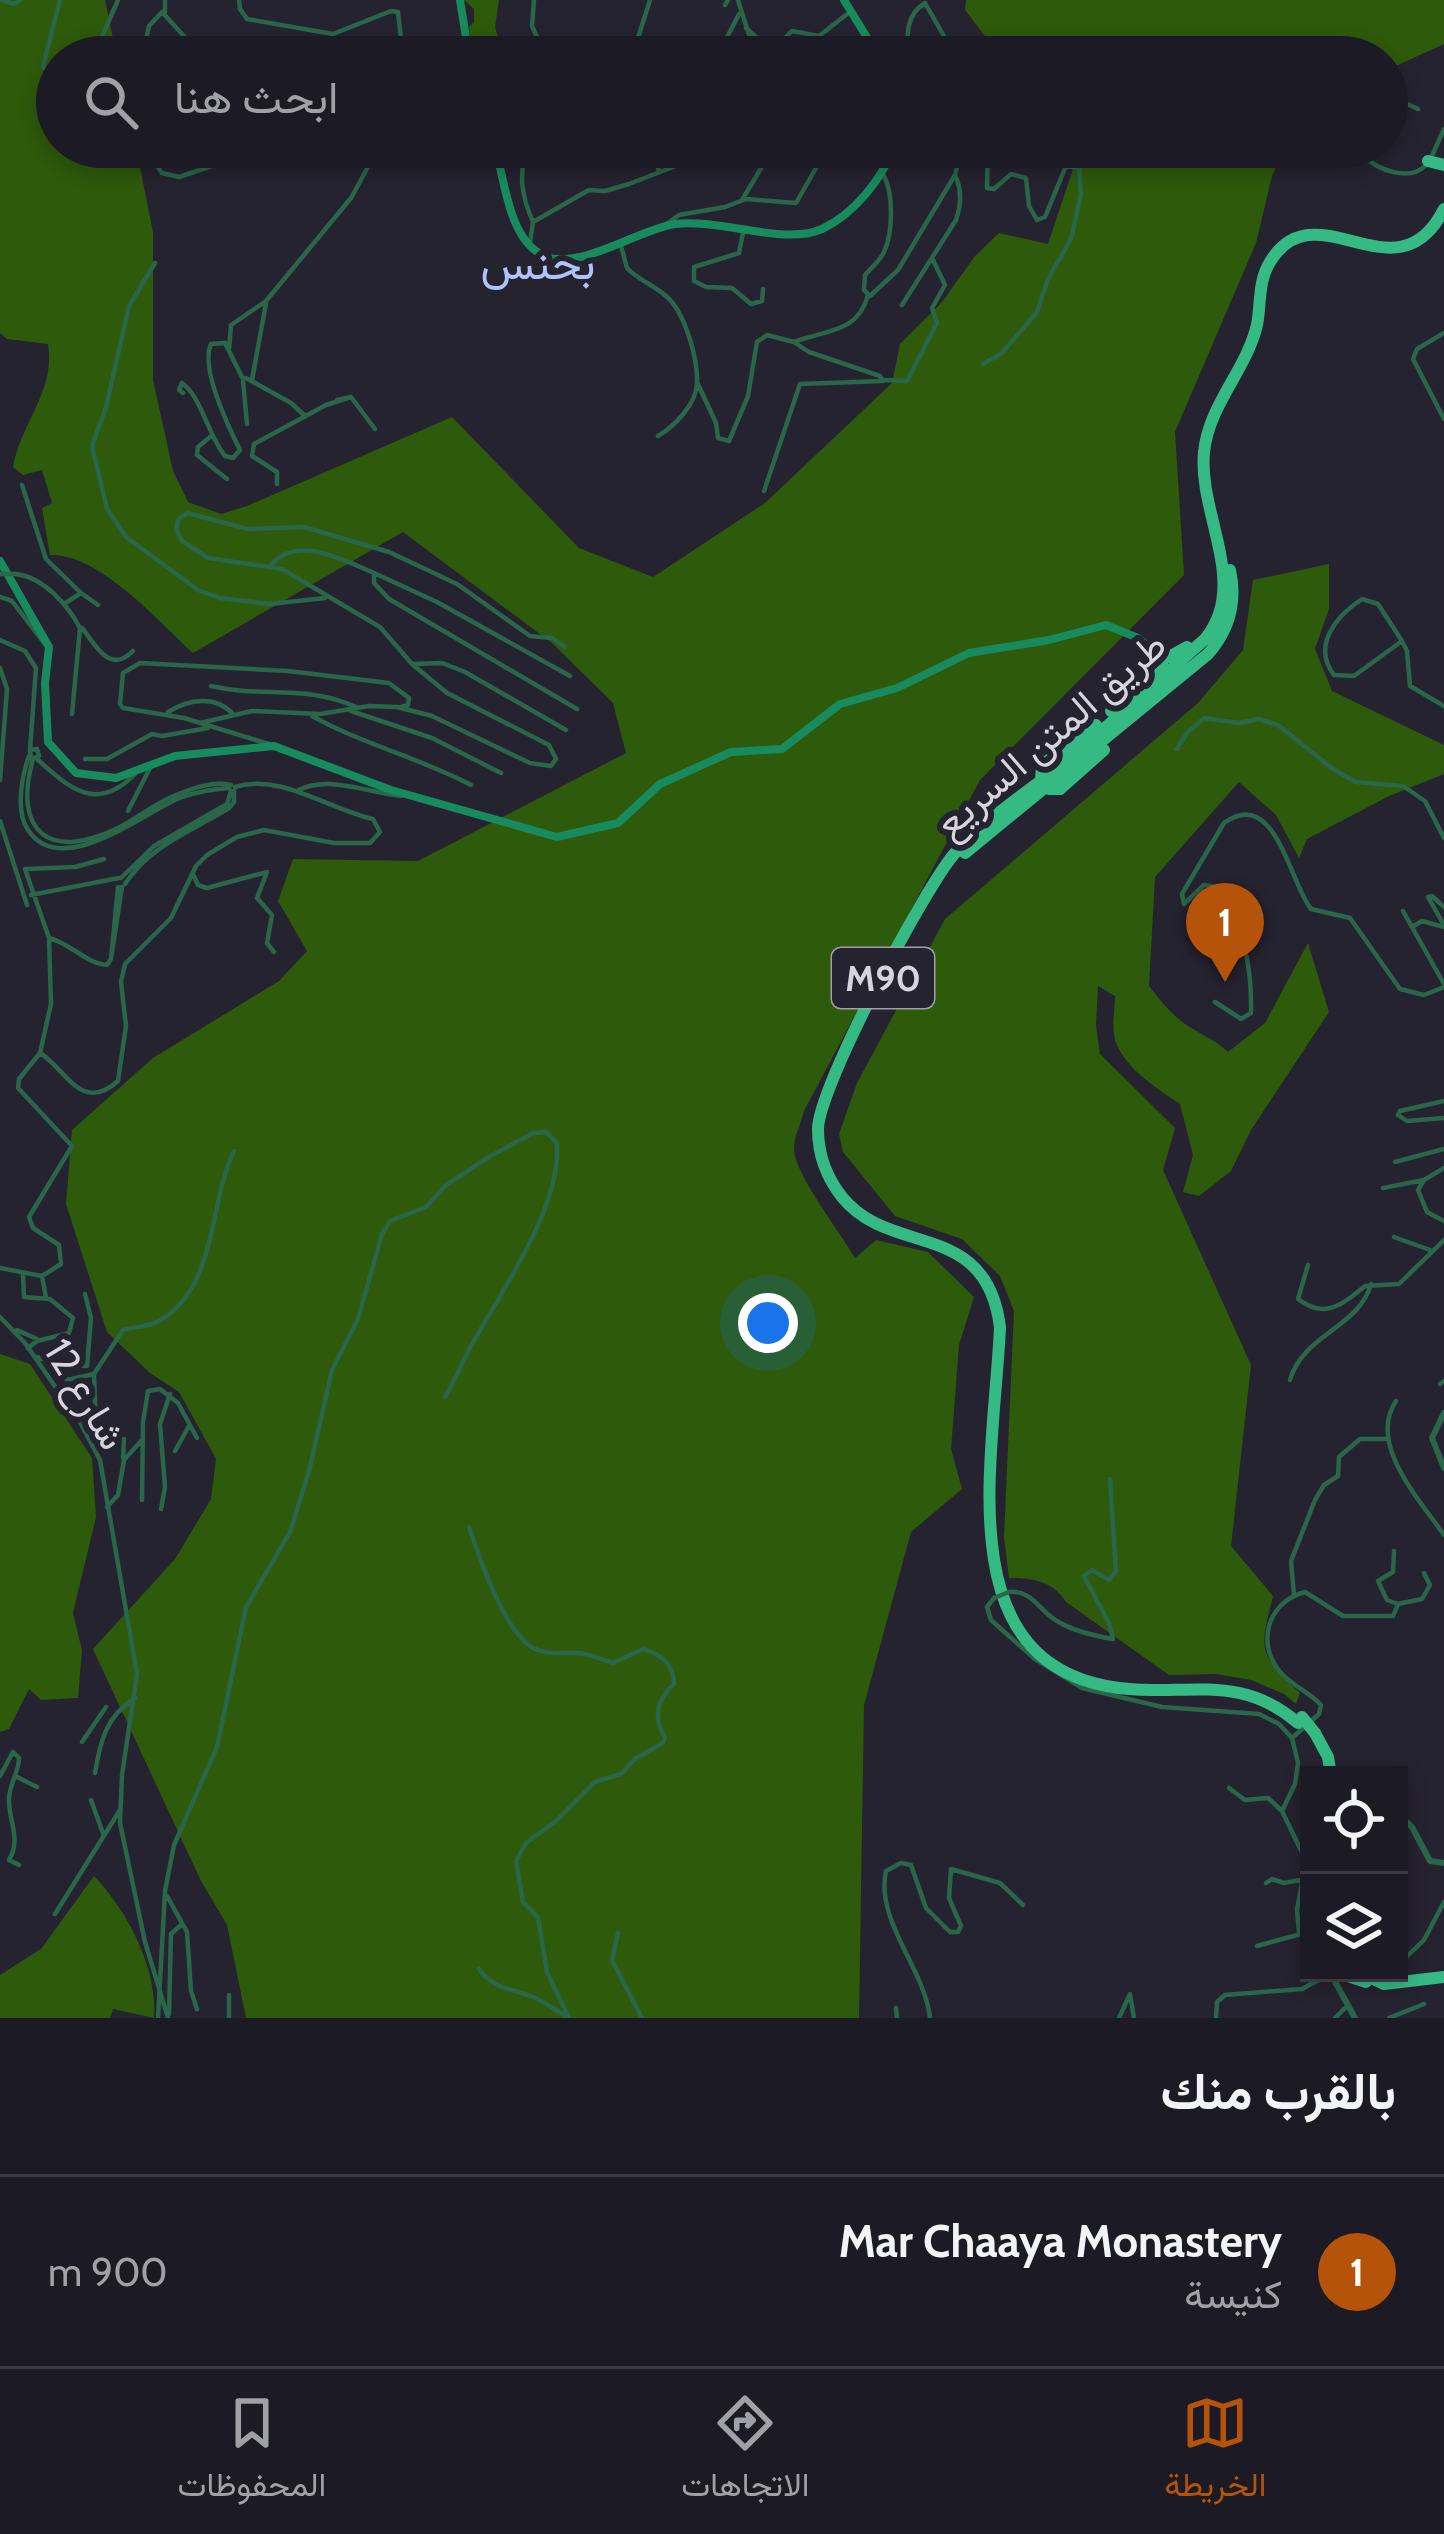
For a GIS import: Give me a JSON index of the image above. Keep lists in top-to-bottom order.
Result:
{
  "streets": {
    "highway": ["طريق المتن السريع", "M90"],
    "street": ["شارع 12"]
  },
  "districts": ["بحنس"],
  "page": {
    "search": "ابحث هنا",
    "pins": "1",
    "heading": "بالقرب منك",
    "list": [
      {
        "mark": "1",
        "name": "Mar Chaaya Monastery",
        "note": "كنيسة",
        "value": "900 m"
      }
    ],
    "nav": ["الخريطة", "الاتجاهات", "المحفوظات"]
  }
}
